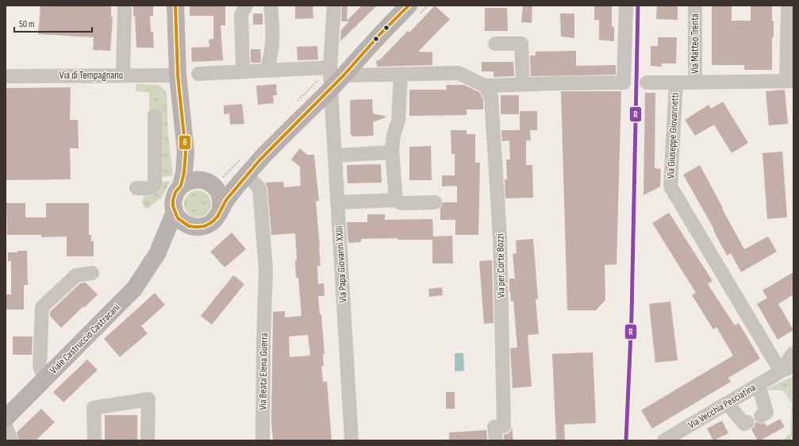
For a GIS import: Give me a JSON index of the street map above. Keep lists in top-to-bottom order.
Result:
{
  "streets": {
    "main road": ["Viale Castruccio Castracani"],
    "street": [
      "Via Matteo Trenta",
      "Via di Tempagnano",
      "Via Giuseppe Giovannetti",
      "Via Papa Giovanni XXIII",
      "Via per Corte Bozzi",
      "Via Beata Elena Guerra",
      "Via Vecchia Pesciatina"
    ]
  },
  "crossings": [
    ["Via Matteo Trenta", "Via Giuseppe Giovannetti"],
    ["Via Giuseppe Giovannetti", "Via Vecchia Pesciatina"]
  ],
  "lines": ["transit line R", "transit line 6"],
  "scale_bar": "50 m"
}
